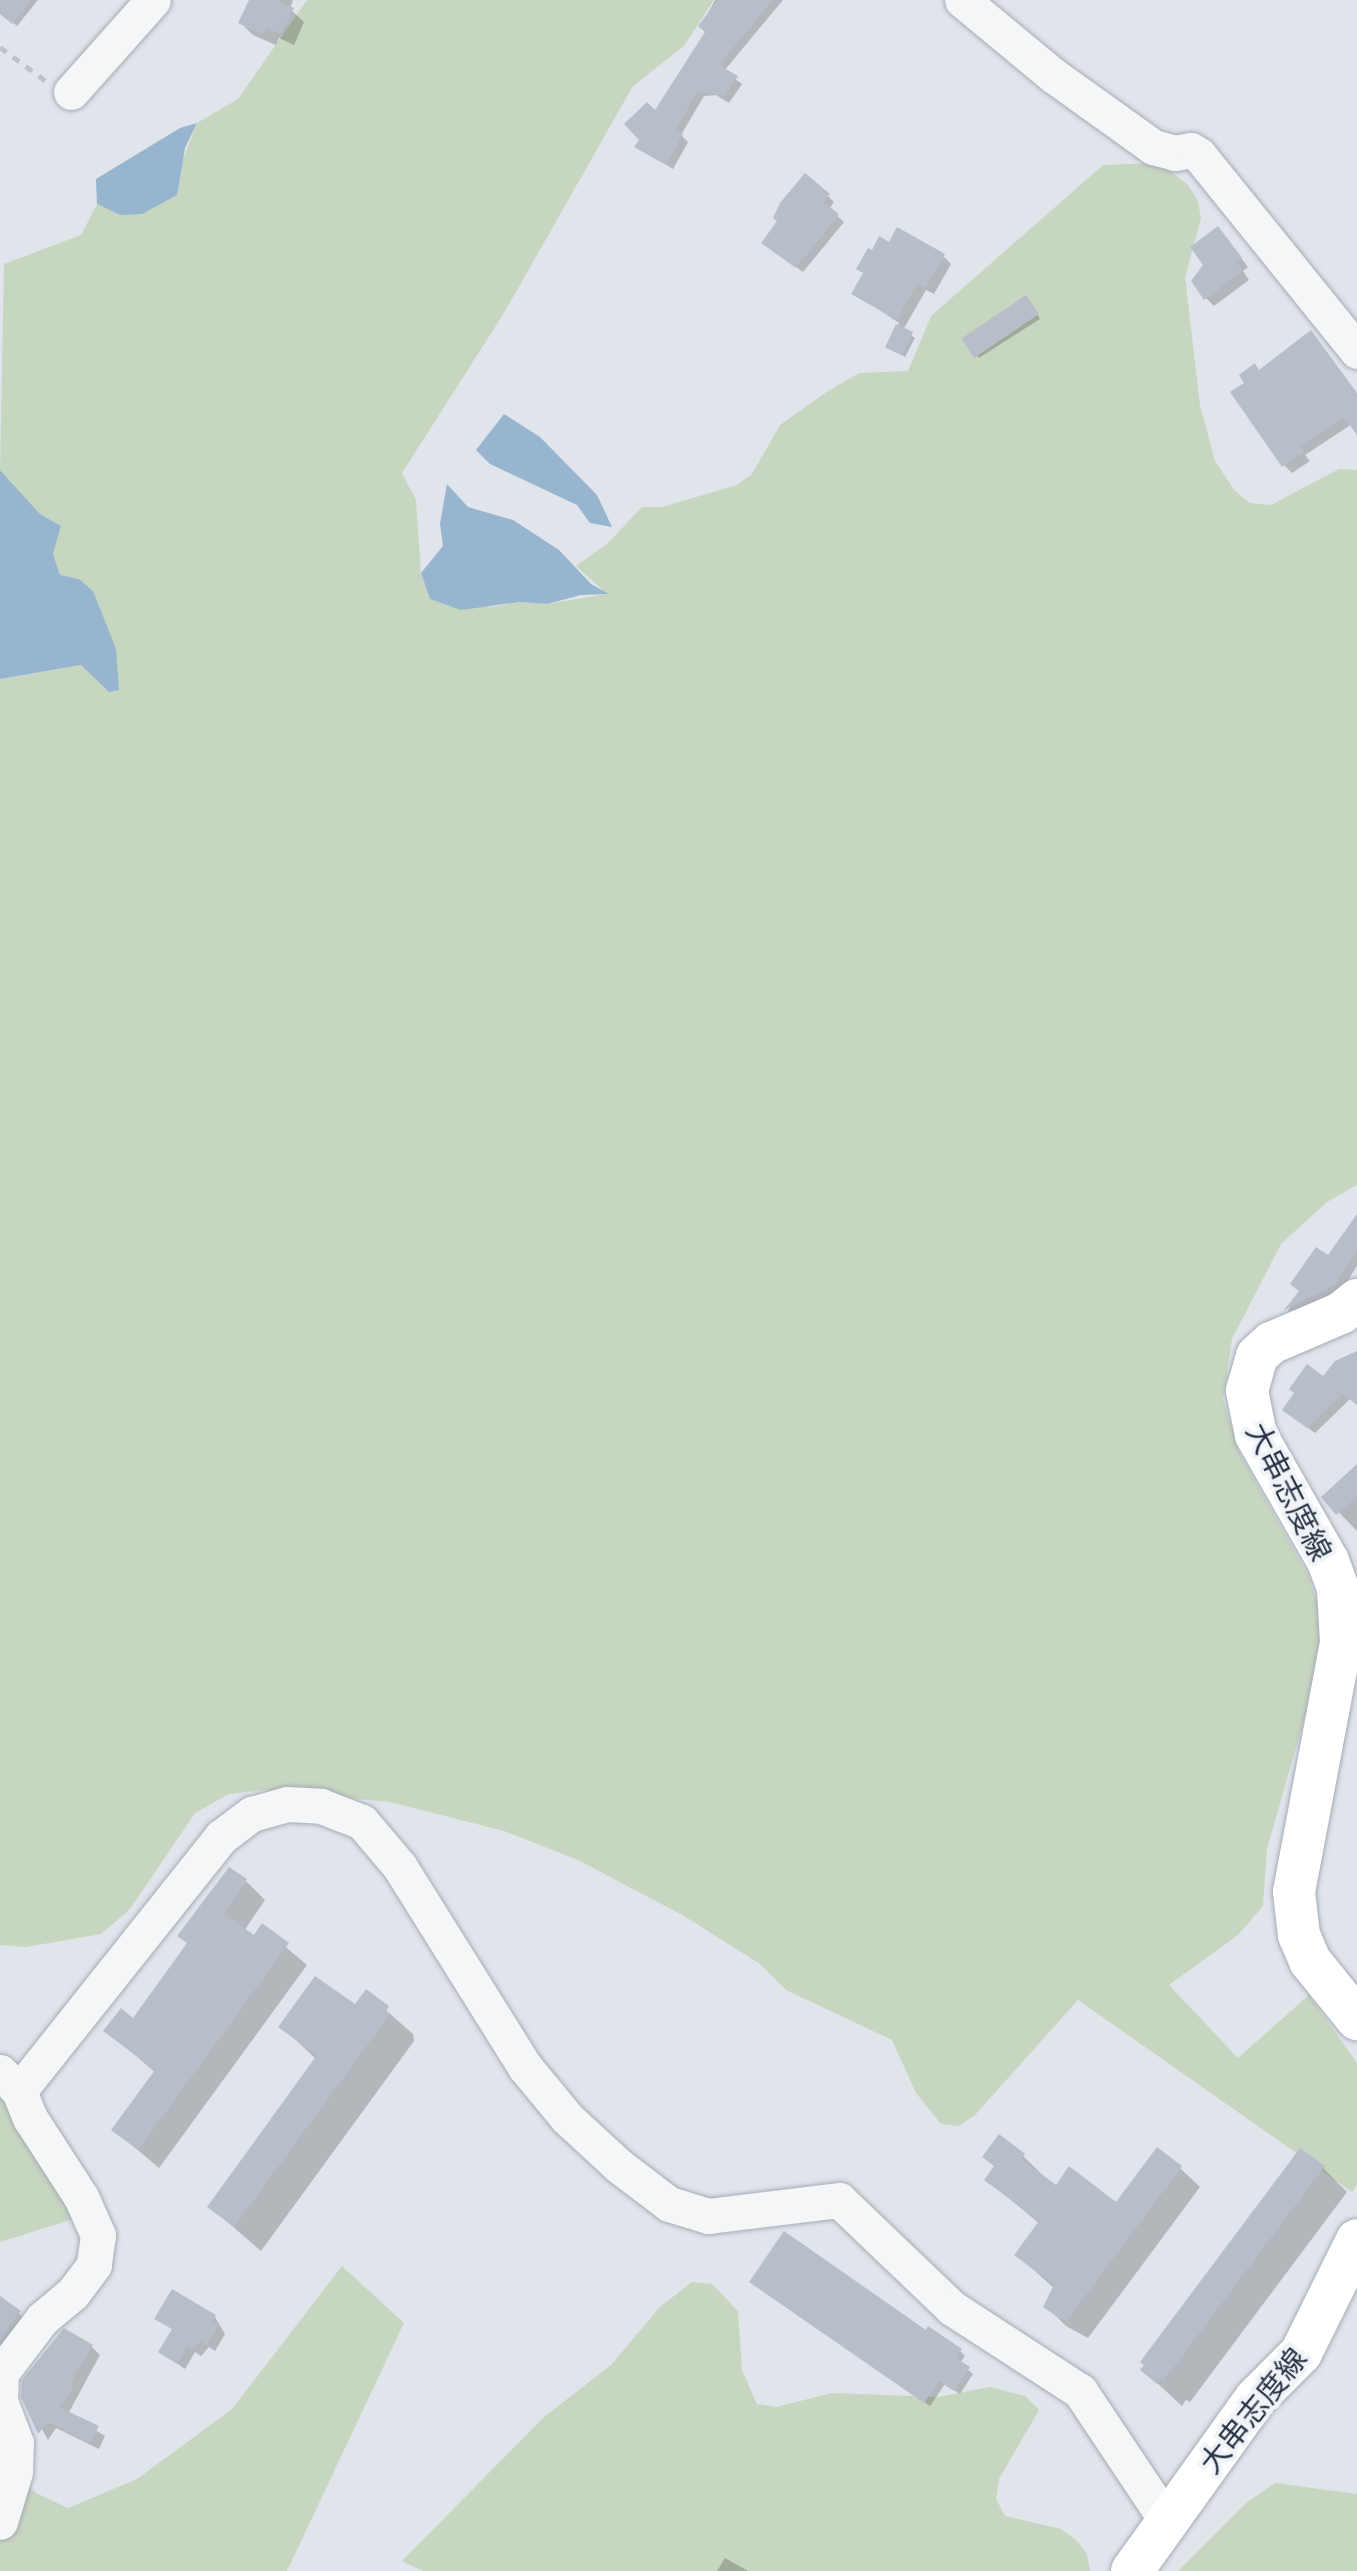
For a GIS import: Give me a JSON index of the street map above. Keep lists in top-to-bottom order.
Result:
{
  "streets": {
    "main road": ["大串志度線"]
  }
}
